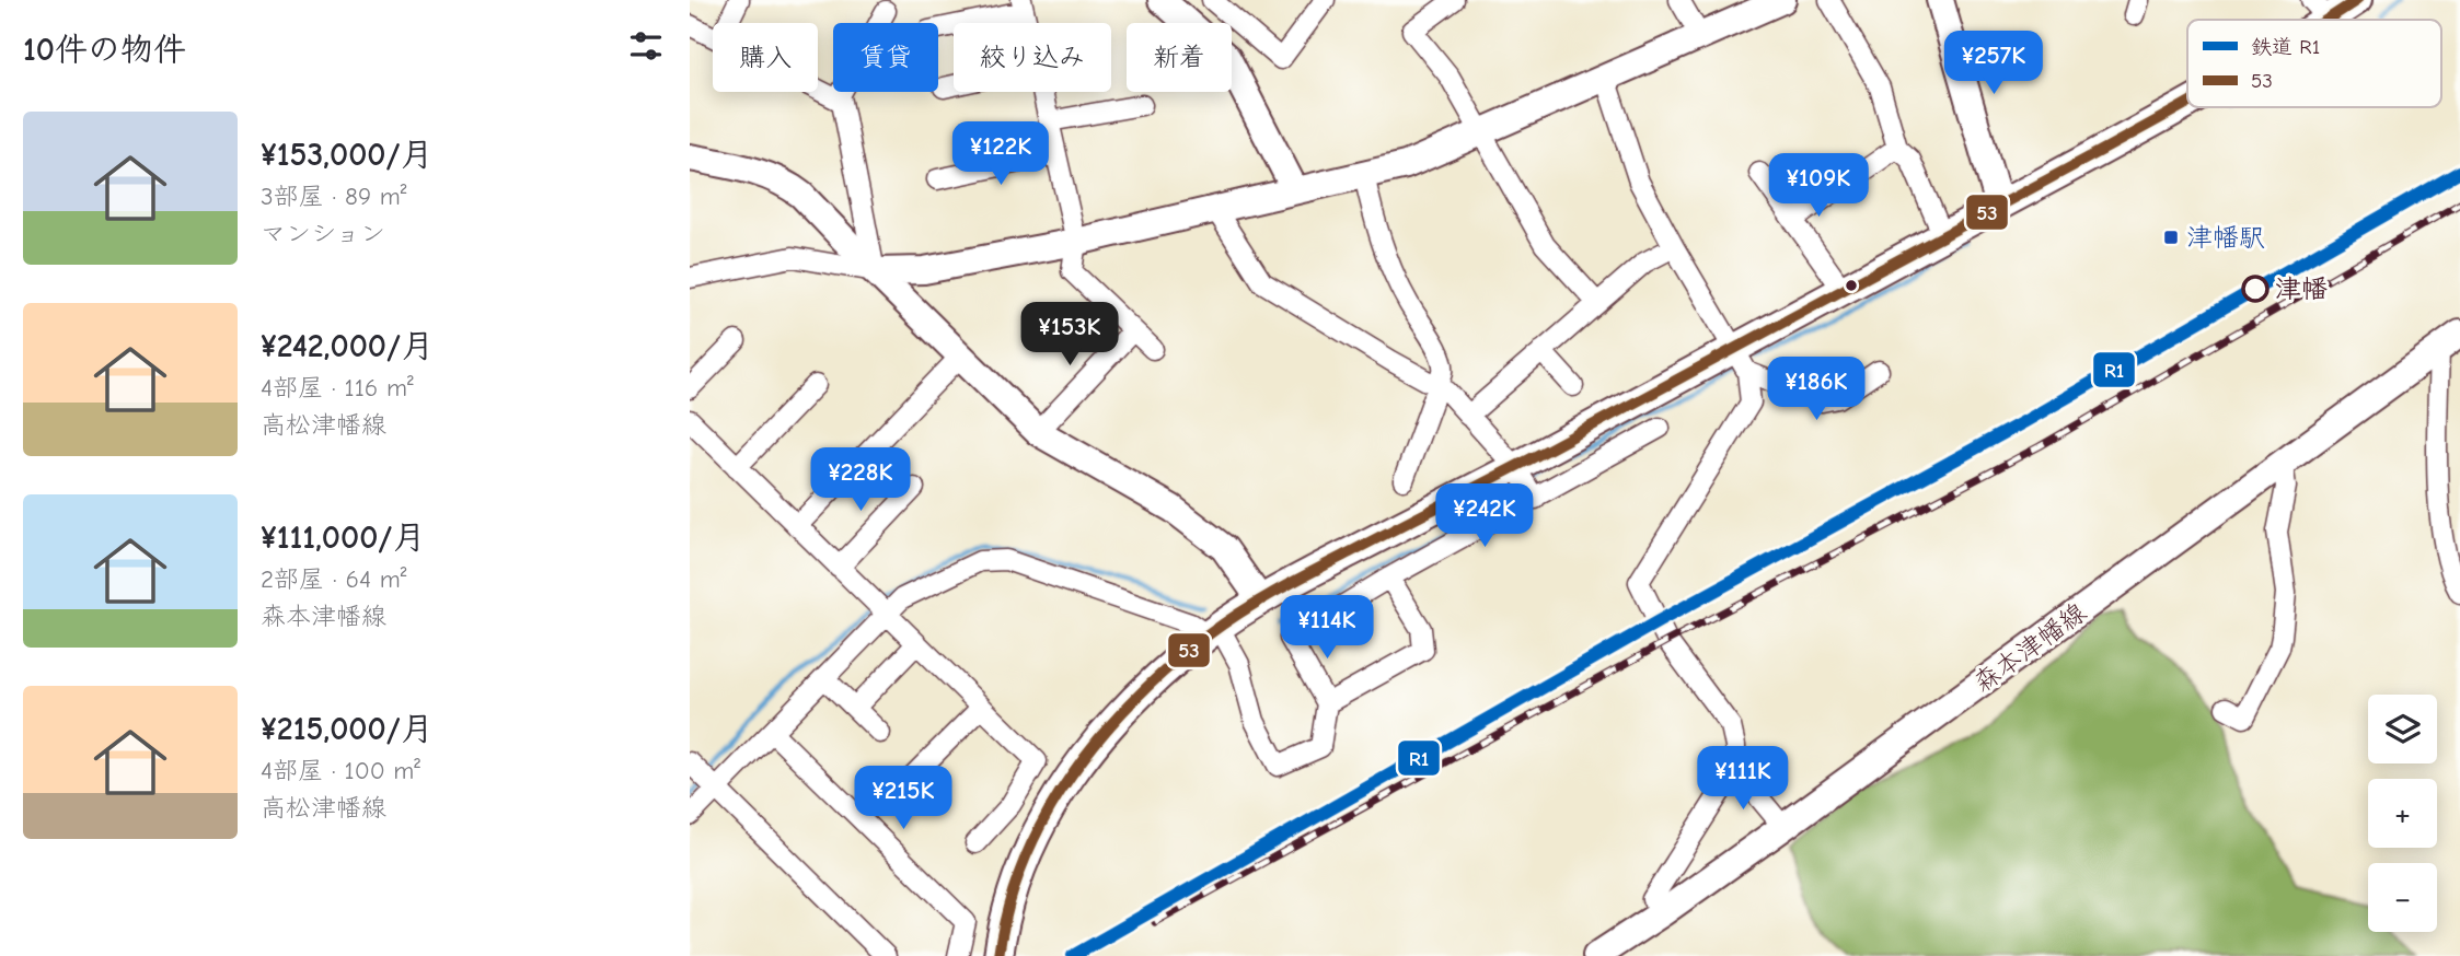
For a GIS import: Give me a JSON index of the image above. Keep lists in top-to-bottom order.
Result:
{
  "streets": {
    "street": ["森本津幡線"]
  },
  "places": {
    "transit": ["津幡駅"],
    "other": ["津幡"]
  },
  "lines": ["transit line 53", "rail line R1"],
  "legend": ["鉄道 R1", "53"],
  "page": {
    "heading": "10件の物件",
    "chip": [
      "購入",
      "賃貸",
      "絞り込み",
      "新着"
    ],
    "price": [
      "¥257K",
      "¥122K",
      "¥109K",
      "¥153K",
      "¥186K",
      "¥228K",
      "¥242K",
      "¥114K",
      "¥111K",
      "¥215K"
    ],
    "list": [
      {
        "name": "¥153,000/月",
        "note": "3部屋 · 89 m² · マンション"
      },
      {
        "name": "¥242,000/月",
        "note": "4部屋 · 116 m² · 高松津幡線"
      },
      {
        "name": "¥111,000/月",
        "note": "2部屋 · 64 m² · 森本津幡線"
      },
      {
        "name": "¥215,000/月",
        "note": "4部屋 · 100 m² · 高松津幡線"
      }
    ],
    "map_buttons": ["+", "−"]
  }
}
